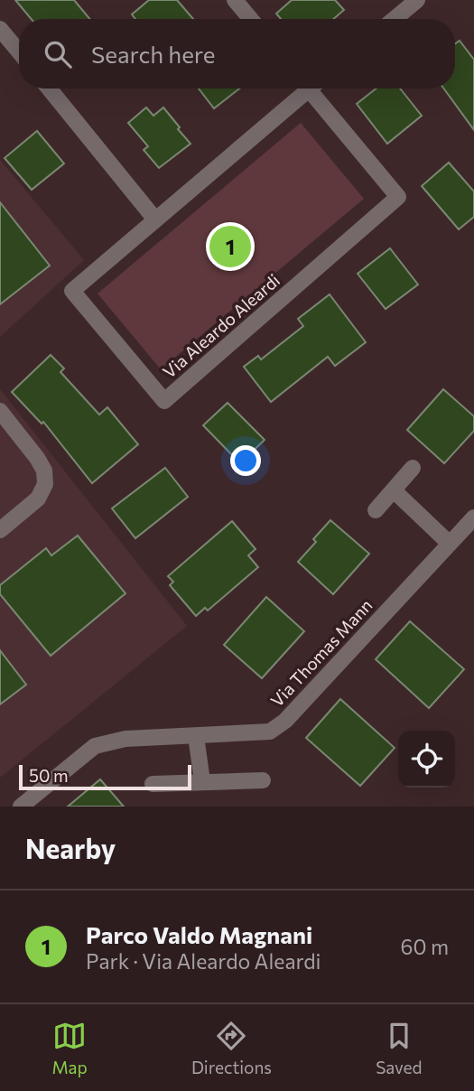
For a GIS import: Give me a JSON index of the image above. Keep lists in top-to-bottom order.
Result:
{
  "streets": {
    "street": ["Via Aleardo Aleardi", "Via Thomas Mann"]
  },
  "scale_bar": "50 m",
  "page": {
    "search": "Search here",
    "pins": "1",
    "scale": "50 m",
    "heading": "Nearby",
    "list": [
      {
        "mark": "1",
        "name": "Parco Valdo Magnani",
        "note": "Park · Via Aleardo Aleardi",
        "value": "60 m"
      }
    ],
    "nav": ["Map", "Directions", "Saved"]
  }
}
